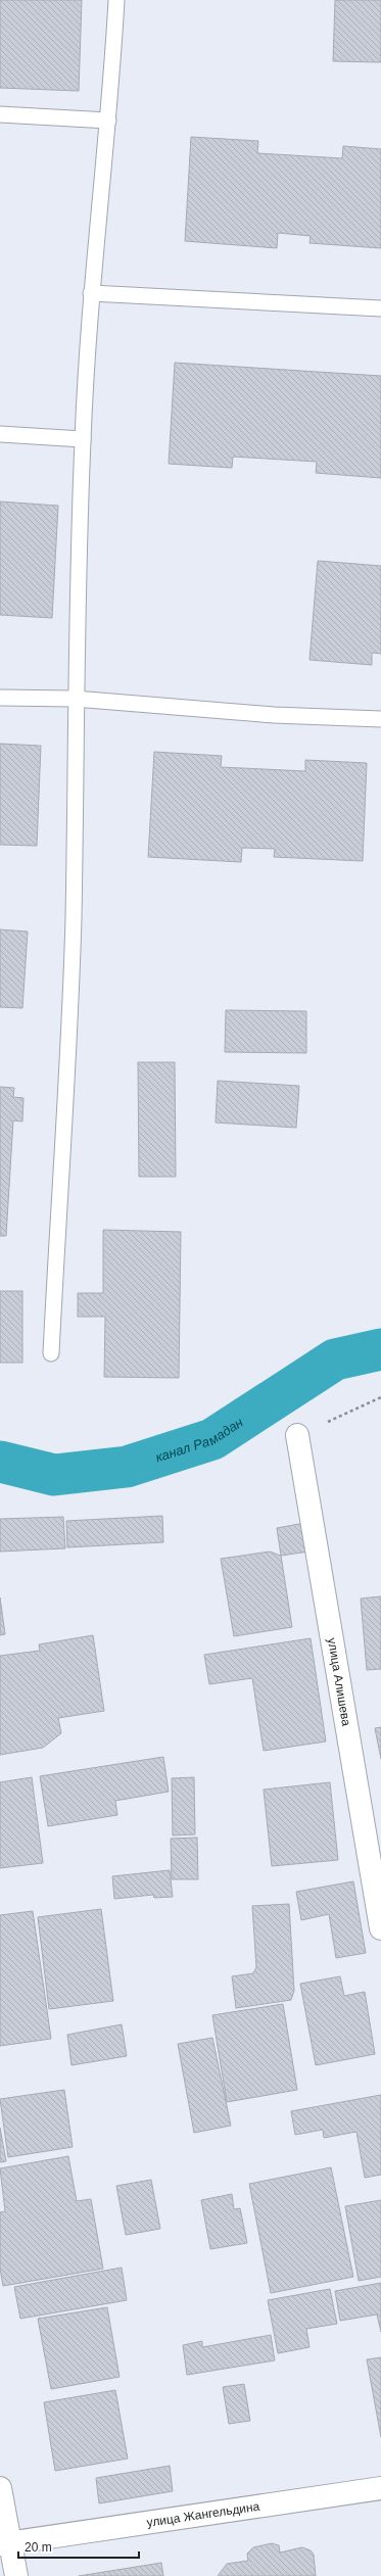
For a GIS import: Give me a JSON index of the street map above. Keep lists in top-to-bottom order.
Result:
{
  "streets": {
    "street": ["улица Алишева", "улица Жангельдина"]
  },
  "water": ["канал Рамадан"],
  "scale_bar": "20 m"
}
